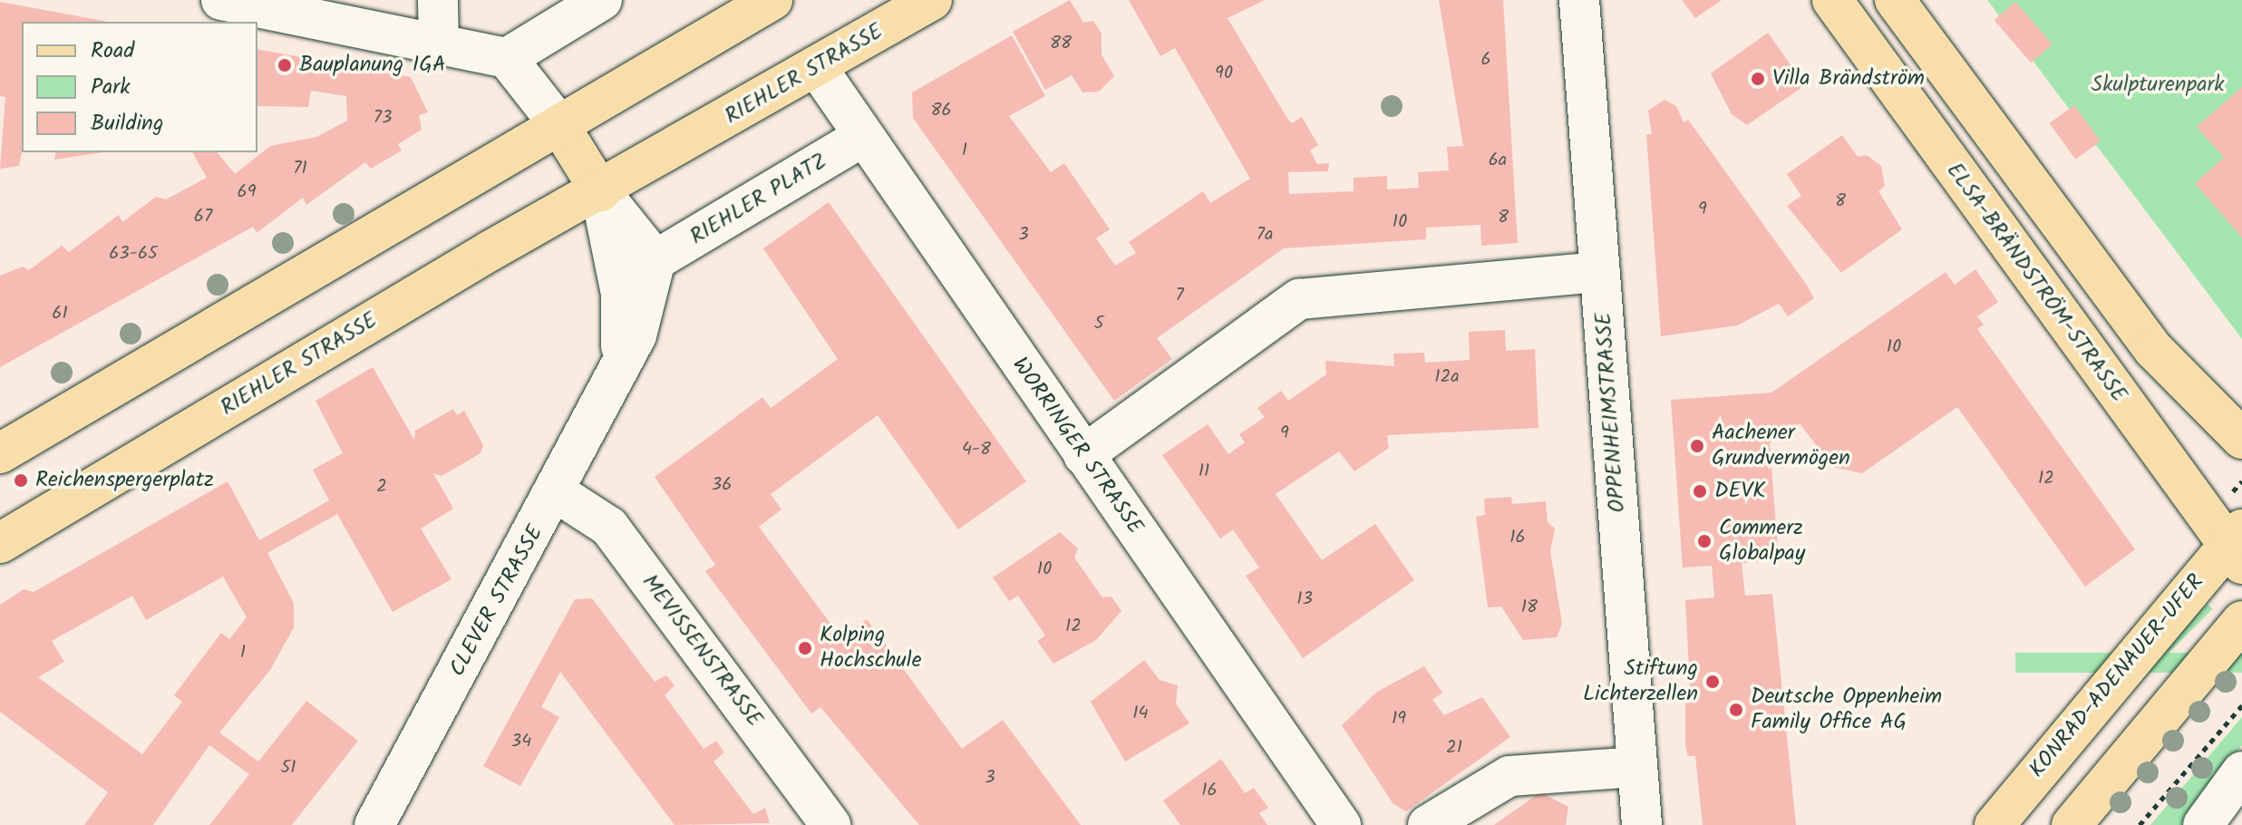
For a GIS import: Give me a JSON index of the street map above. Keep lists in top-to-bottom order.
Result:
{
  "streets": {
    "main road": ["RIEHLER STRASSE", "ELSA-BRÄNDSTRÖM-STRASSE", "KONRAD-ADENAUER-UFER"],
    "street": [
      "RIEHLER PLATZ",
      "OPPENHEIMSTRASSE",
      "WORRINGER STRASSE",
      "CLEVER STRASSE",
      "MEVISSENSTRASSE"
    ]
  },
  "crossings": [
    ["RIEHLER STRASSE", "WORRINGER STRASSE"],
    ["RIEHLER STRASSE", "CLEVER STRASSE"],
    ["RIEHLER PLATZ", "WORRINGER STRASSE"],
    ["RIEHLER PLATZ", "CLEVER STRASSE"],
    ["ELSA-BRÄNDSTRÖM-STRASSE", "KONRAD-ADENAUER-UFER"],
    ["CLEVER STRASSE", "MEVISSENSTRASSE"]
  ],
  "parks": ["Skulpturenpark"],
  "places": [
    "Bauplanung IGA",
    "Villa Brändström",
    "Aachener Grundvermögen",
    "Reichenspergerplatz",
    "DEVK",
    "Commerz Globalpay",
    "Kolping Hochschule",
    "Stiftung Lichterzellen",
    "Deutsche Oppenheim Family Office AG"
  ],
  "house_numbers": [
    "88",
    "6",
    "90",
    "86",
    "73",
    "1",
    "6a",
    "71",
    "69",
    "8",
    "9",
    "67",
    "8",
    "10",
    "3",
    "7a",
    "63-65",
    "7",
    "61",
    "5",
    "10",
    "12a",
    "9",
    "4-8",
    "11",
    "12",
    "36",
    "2",
    "16",
    "10",
    "13",
    "18",
    "12",
    "1",
    "14",
    "19",
    "34",
    "21",
    "51",
    "3",
    "16"
  ],
  "legend": ["Road", "Park", "Building"]
}
